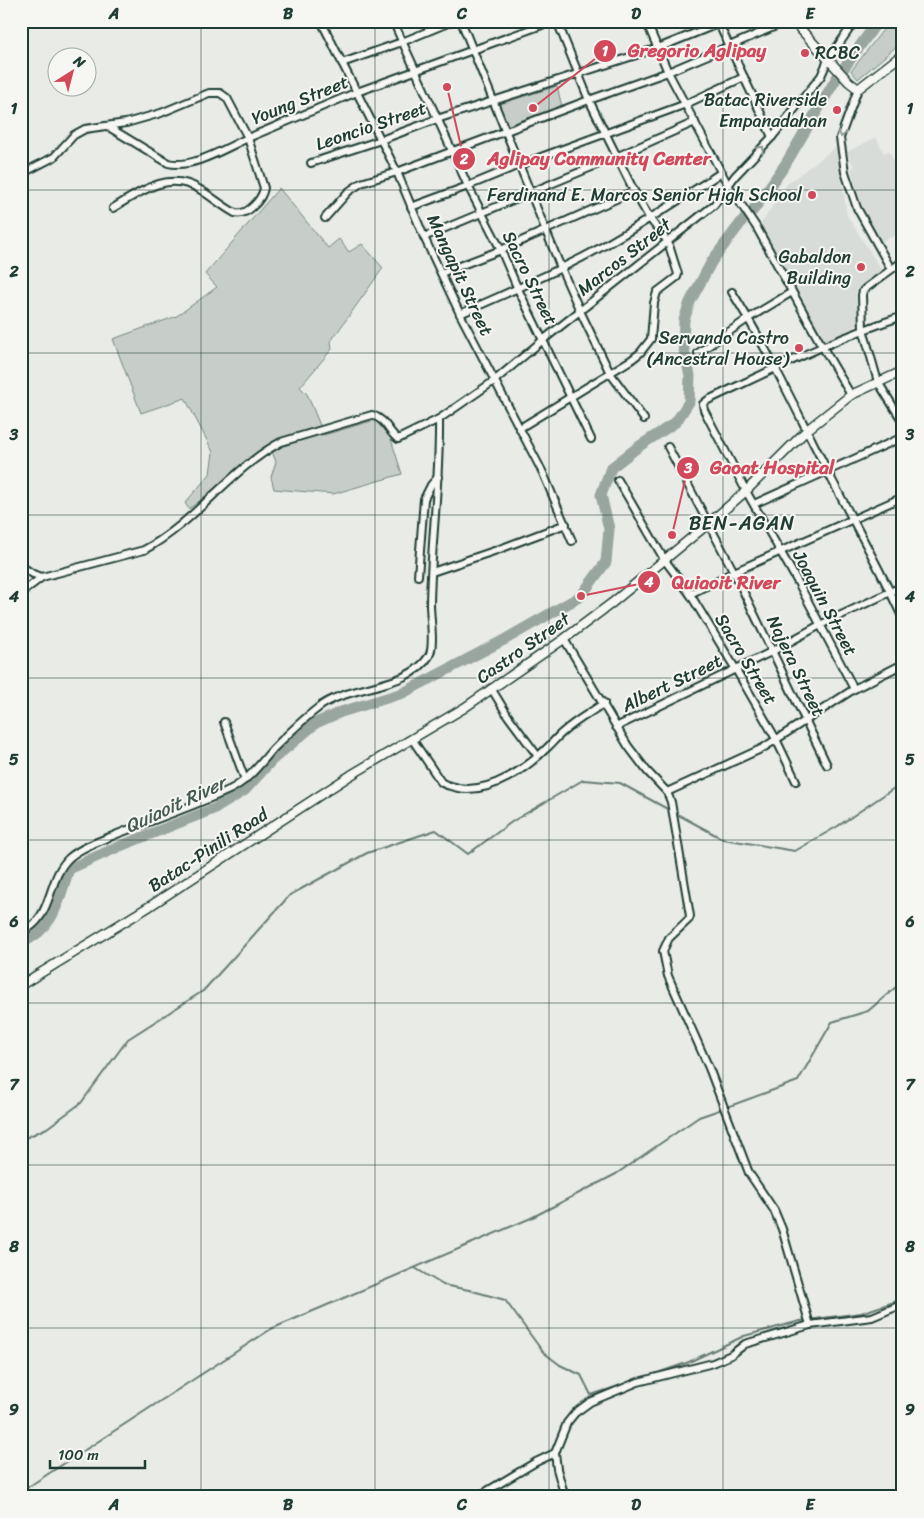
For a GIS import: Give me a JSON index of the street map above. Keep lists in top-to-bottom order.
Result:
{
  "streets": {
    "main road": ["Castro Street", "Batac-Pinili Road"],
    "street": [
      "Young Street",
      "Leoncio Street",
      "Marcos Street",
      "Mangapit Street",
      "Sacro Street",
      "Joaquin Street",
      "Najera Street",
      "Albert Street"
    ]
  },
  "crossings": [
    ["Young Street", "Mangapit Street"],
    ["Young Street", "Sacro Street"],
    ["Leoncio Street", "Mangapit Street"],
    ["Leoncio Street", "Sacro Street"],
    ["Marcos Street", "Mangapit Street"],
    ["Marcos Street", "Sacro Street"],
    ["Sacro Street", "Castro Street"],
    ["Sacro Street", "Albert Street"],
    ["Joaquin Street", "Castro Street"],
    ["Joaquin Street", "Albert Street"],
    ["Castro Street", "Najera Street"],
    ["Castro Street", "Batac-Pinili Road"],
    ["Najera Street", "Albert Street"]
  ],
  "districts": ["BEN-AGAN"],
  "water": ["Quiaoit River"],
  "places": [
    "RCBC",
    "Aglipay Community Center",
    "Gregorio Aglipay",
    "Batac Riverside Empanadahan",
    "Ferdinand E. Marcos Senior High School",
    "Gabaldon Building",
    "Servando Castro (Ancestral House)",
    "Gaoat Hospital",
    "Quiaoit River"
  ],
  "scale_bar": "100 m",
  "north": "top right",
  "grid": {
    "columns": [
      "A",
      "B",
      "C",
      "D",
      "E"
    ],
    "rows": [
      "1",
      "2",
      "3",
      "4",
      "5",
      "6",
      "7",
      "8",
      "9"
    ]
  }
}
